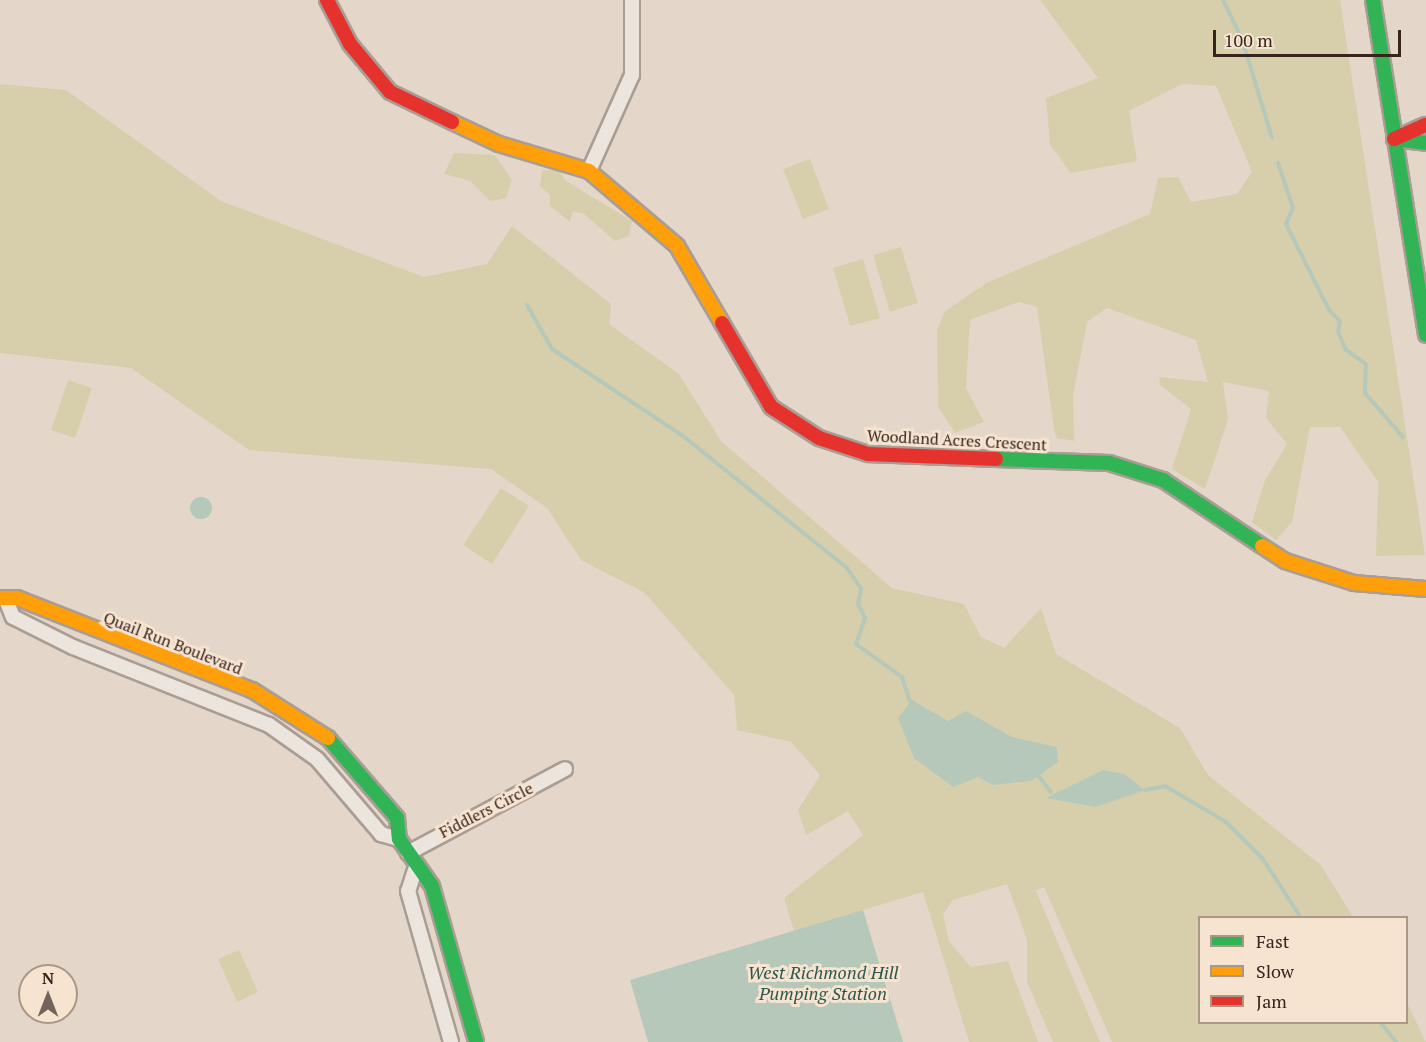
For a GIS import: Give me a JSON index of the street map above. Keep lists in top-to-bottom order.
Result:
{
  "streets": {
    "street": ["Woodland Acres Crescent", "Quail Run Boulevard", "Fiddlers Circle"]
  },
  "crossings": [
    ["Quail Run Boulevard", "Fiddlers Circle"]
  ],
  "water": ["West Richmond Hill Pumping Station"],
  "legend": ["Fast", "Slow", "Jam"],
  "scale_bar": "100 m",
  "north": "top"
}
